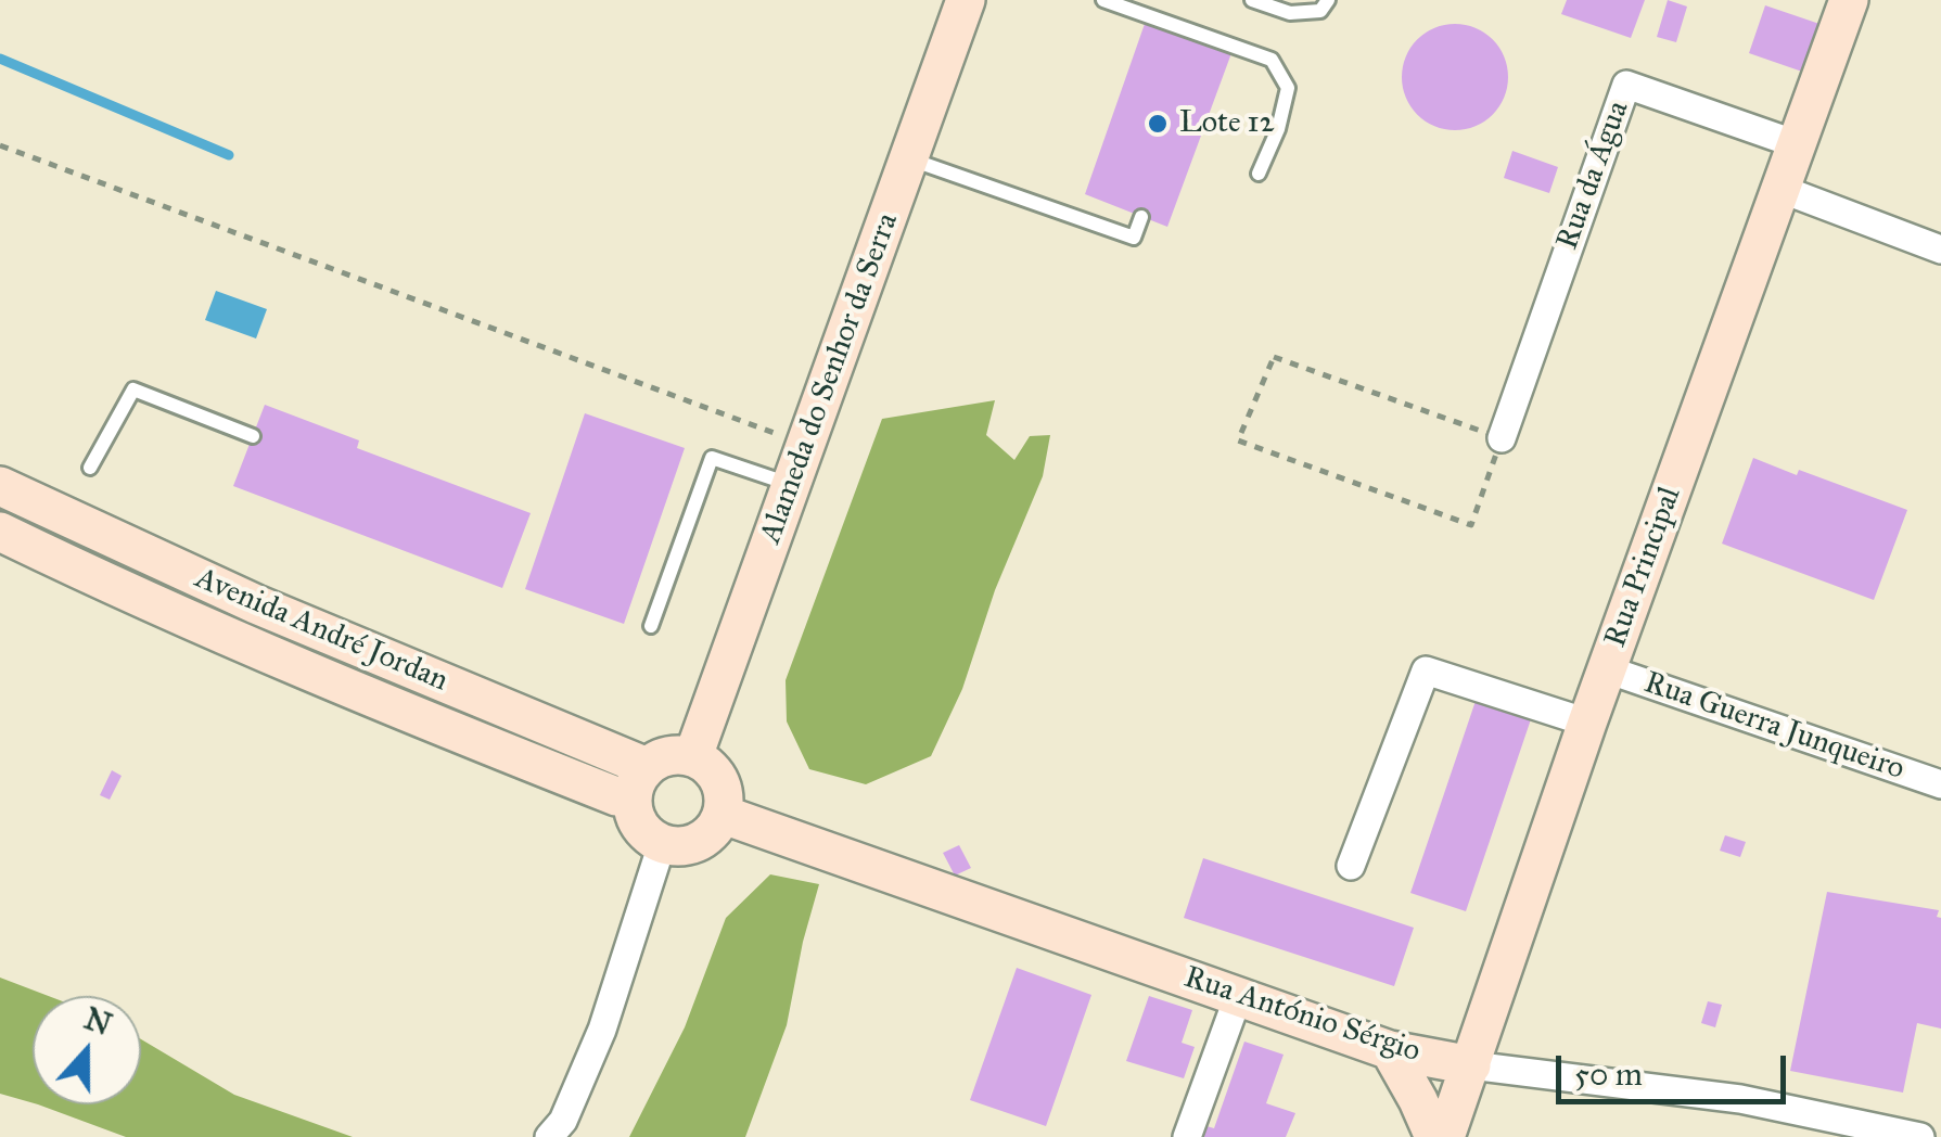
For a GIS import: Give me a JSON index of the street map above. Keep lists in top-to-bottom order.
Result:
{
  "streets": {
    "street": [
      "Rua da Água",
      "Alameda do Senhor da Serra",
      "Rua Principal",
      "Avenida André Jordan",
      "Rua Guerra Junqueiro",
      "Rua António Sérgio"
    ]
  },
  "crossings": [
    ["Rua da Água", "Rua Principal"],
    ["Alameda do Senhor da Serra", "Avenida André Jordan"],
    ["Alameda do Senhor da Serra", "Rua António Sérgio"],
    ["Rua Principal", "Rua Guerra Junqueiro"],
    ["Rua Principal", "Rua António Sérgio"],
    ["Avenida André Jordan", "Rua António Sérgio"]
  ],
  "places": ["Lote 12"],
  "scale_bar": "50 m",
  "north": "top"
}
